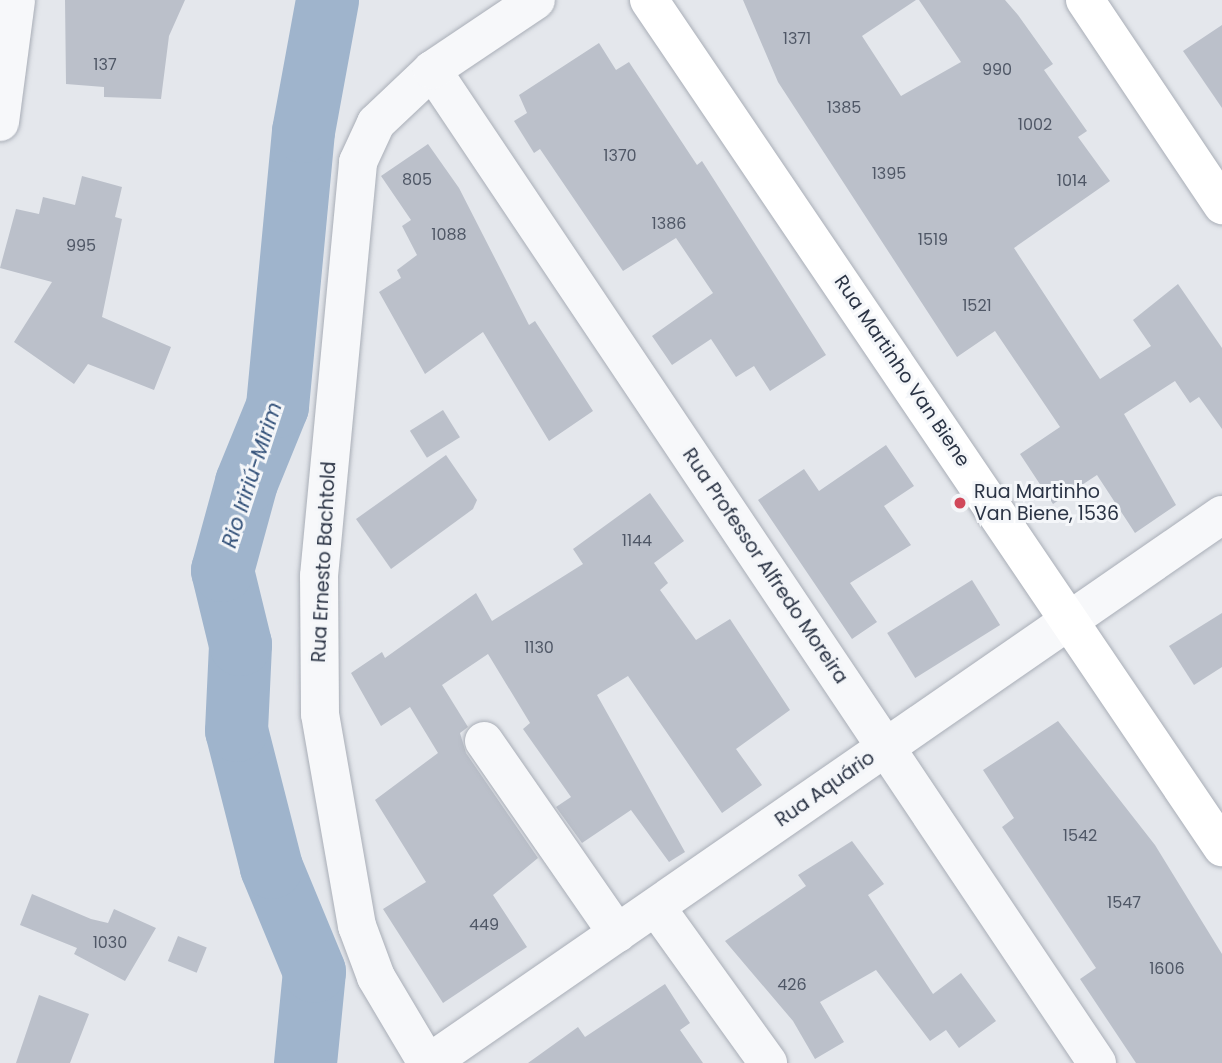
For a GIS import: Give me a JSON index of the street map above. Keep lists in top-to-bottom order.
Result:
{
  "streets": {
    "street": [
      "Rua Martinho Van Biene",
      "Rua Ernesto Bachtold",
      "Rua Professor Alfredo Moreira",
      "Rua Aquário"
    ]
  },
  "crossings": [
    ["Rua Martinho Van Biene", "Rua Aquário"],
    ["Rua Ernesto Bachtold", "Rua Professor Alfredo Moreira"],
    ["Rua Ernesto Bachtold", "Rua Aquário"],
    ["Rua Professor Alfredo Moreira", "Rua Aquário"]
  ],
  "water": ["Rio Iririú-Mirim"],
  "places": ["Rua Martinho Van Biene, 1536"],
  "house_numbers": [
    "1371",
    "137",
    "990",
    "1385",
    "1002",
    "1370",
    "1395",
    "805",
    "1014",
    "1386",
    "1088",
    "1519",
    "995",
    "1521",
    "1144",
    "1130",
    "1542",
    "1547",
    "449",
    "1030",
    "1606",
    "426"
  ]
}
